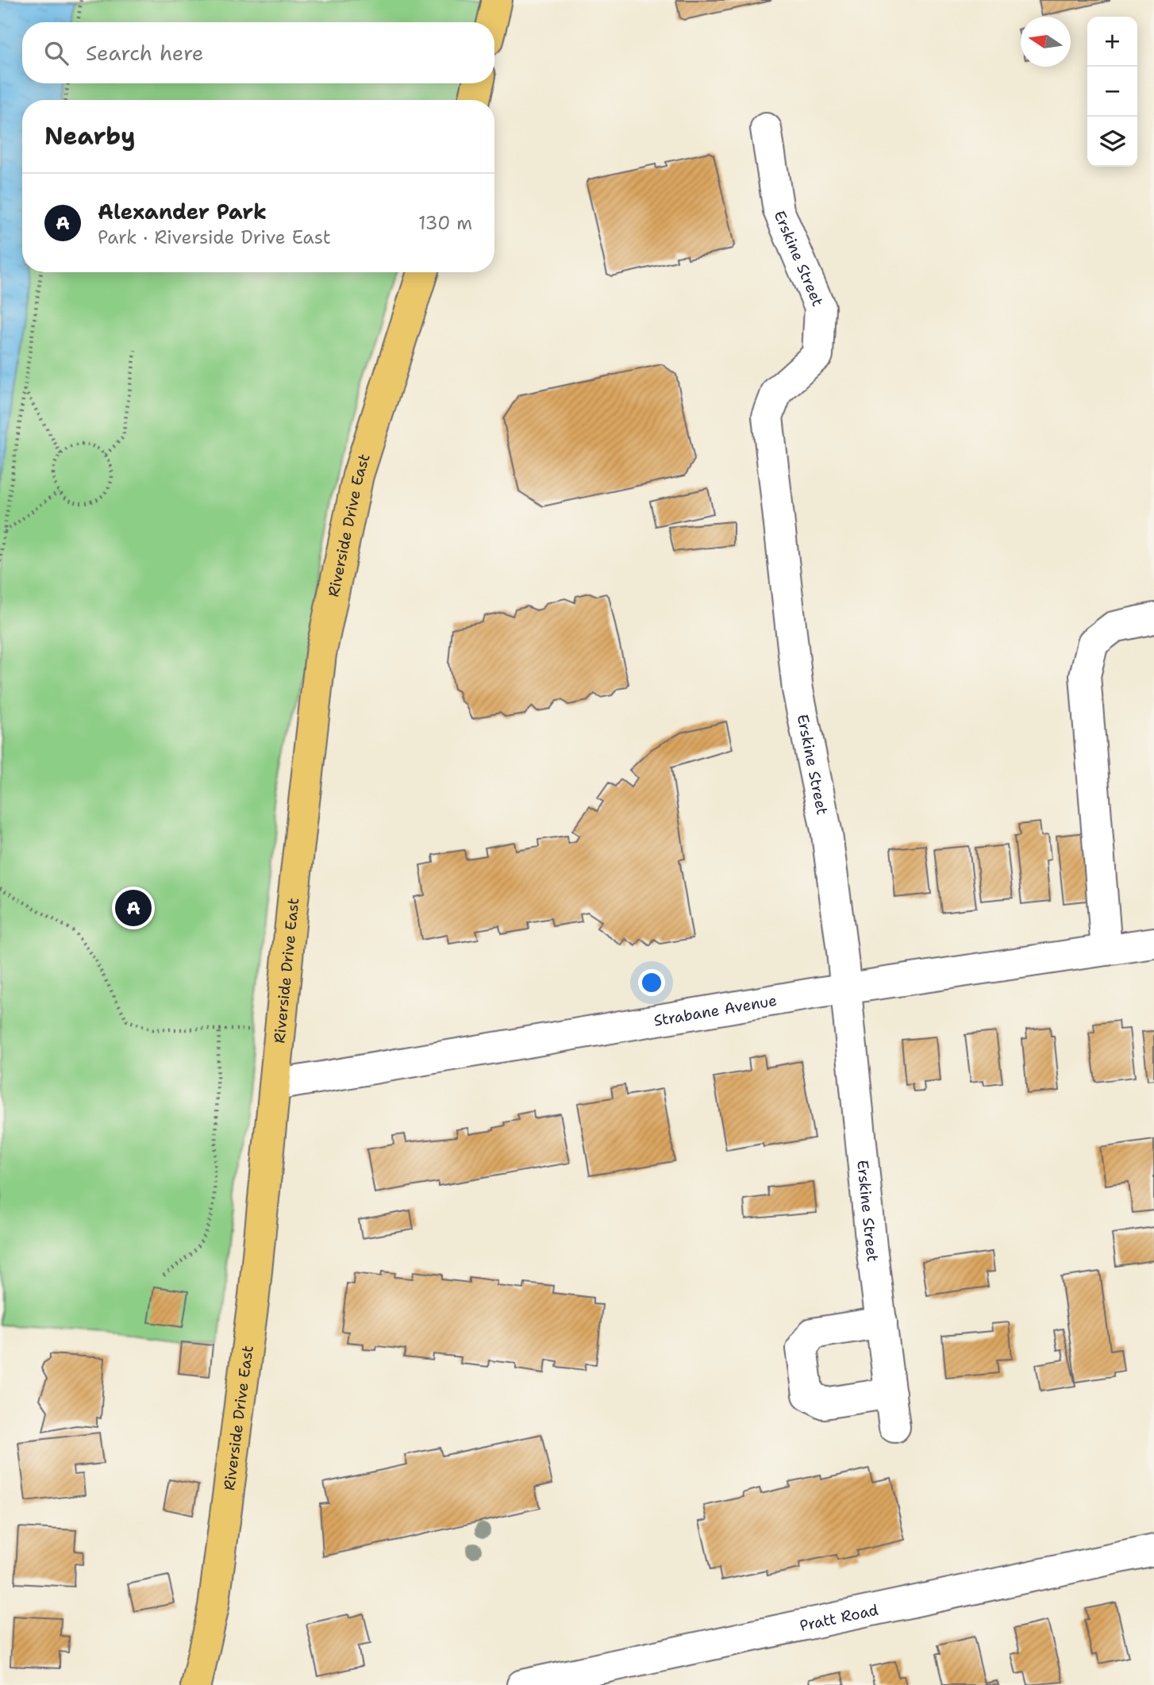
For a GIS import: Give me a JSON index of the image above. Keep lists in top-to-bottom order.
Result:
{
  "streets": {
    "main road": ["Riverside Drive East"],
    "street": ["Erskine Street", "Strabane Avenue", "Pratt Road"]
  },
  "crossings": [
    ["Erskine Street", "Strabane Avenue"],
    ["Riverside Drive East", "Strabane Avenue"]
  ],
  "north": "left",
  "page": {
    "map_buttons": ["+", "−"],
    "search": "Search here",
    "heading": "Nearby",
    "list": [
      {
        "mark": "A",
        "name": "Alexander Park",
        "note": "Park · Riverside Drive East",
        "value": "130 m"
      }
    ],
    "pins": "A"
  }
}
